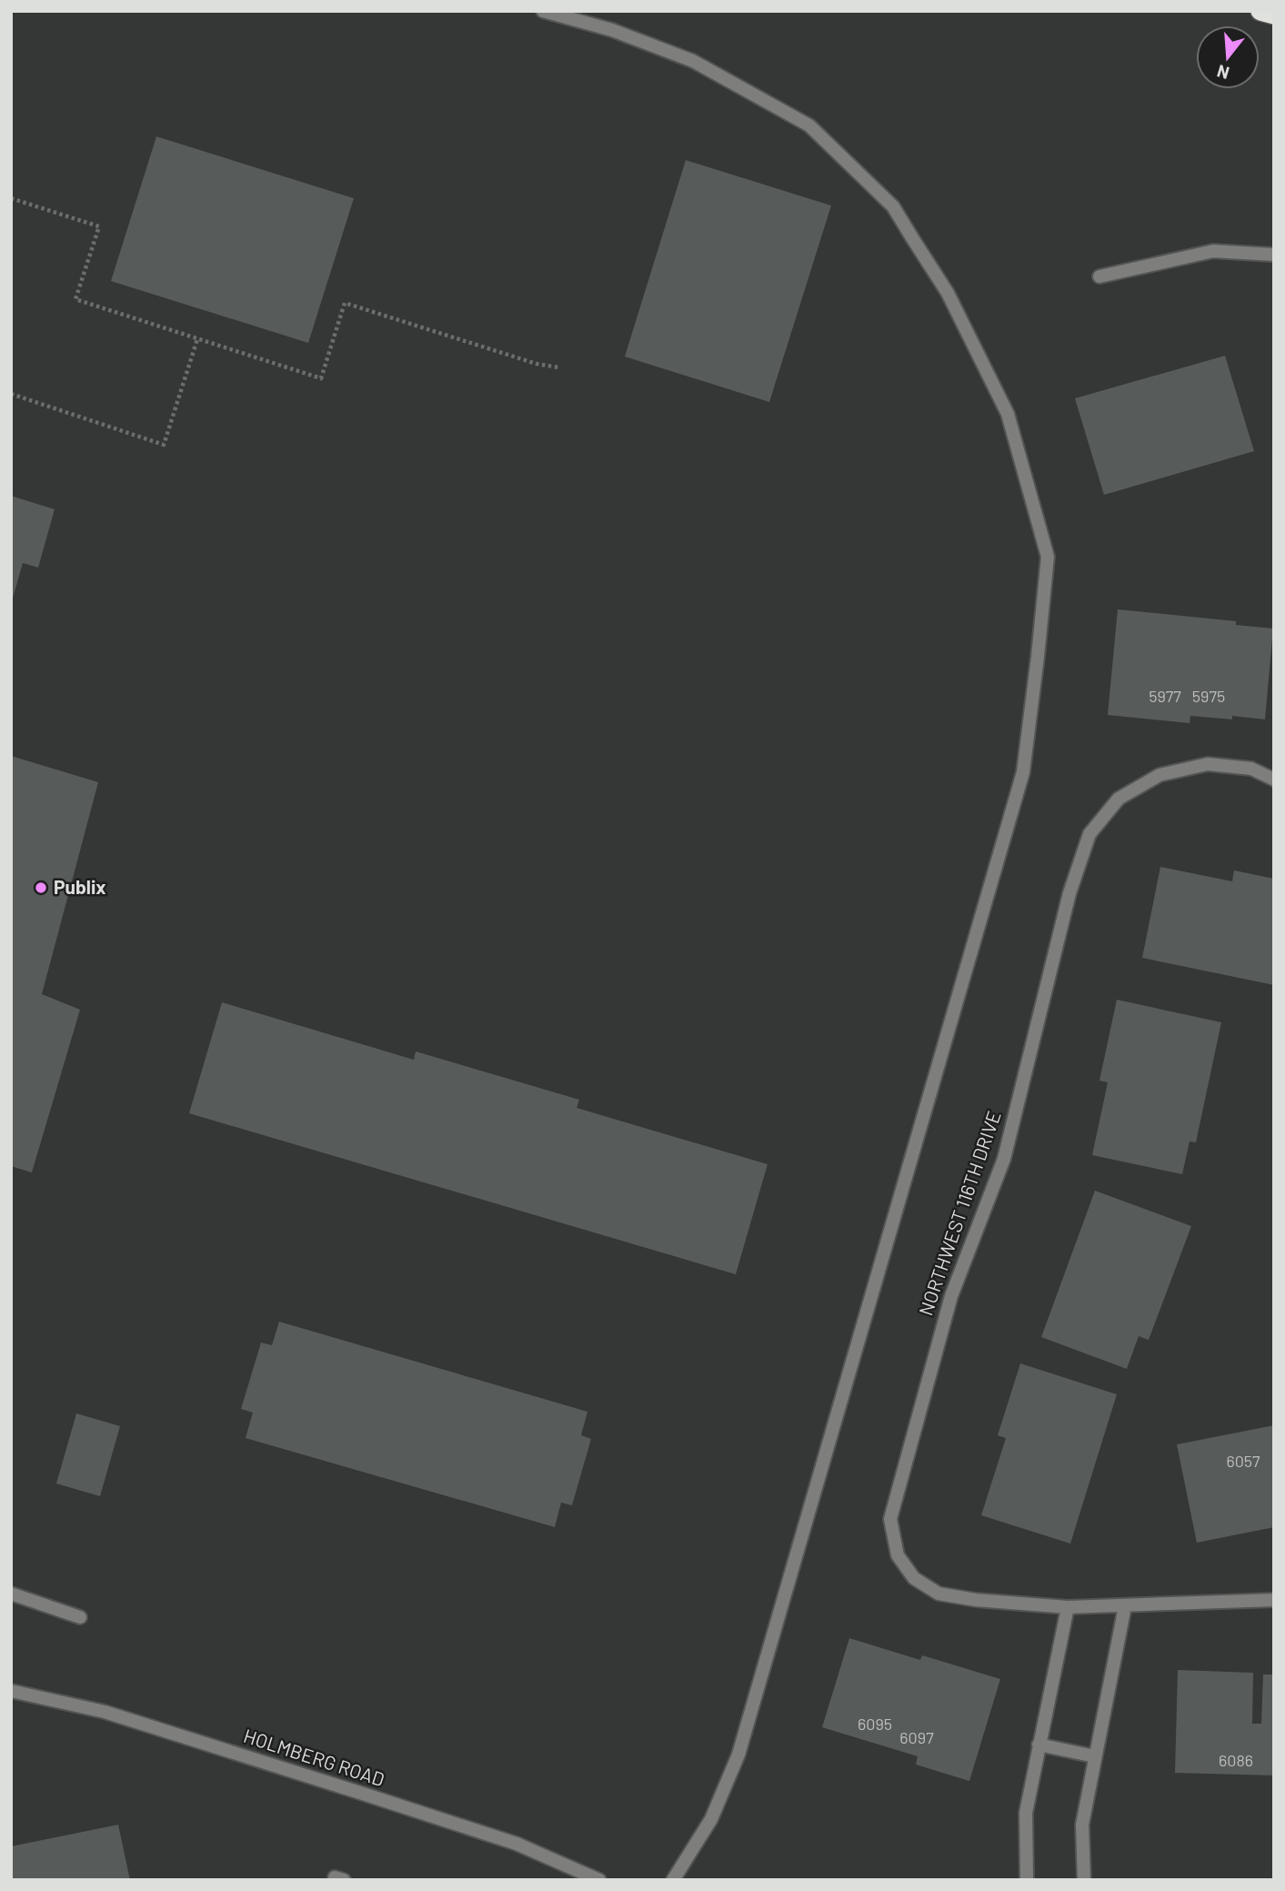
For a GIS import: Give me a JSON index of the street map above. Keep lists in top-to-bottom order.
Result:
{
  "streets": {
    "street": ["NORTHWEST 116TH DRIVE", "HOLMBERG ROAD"]
  },
  "places": ["Publix"],
  "house_numbers": [
    "5977",
    "5975",
    "6057",
    "6095",
    "6097",
    "6086"
  ],
  "north": "bottom"
}
